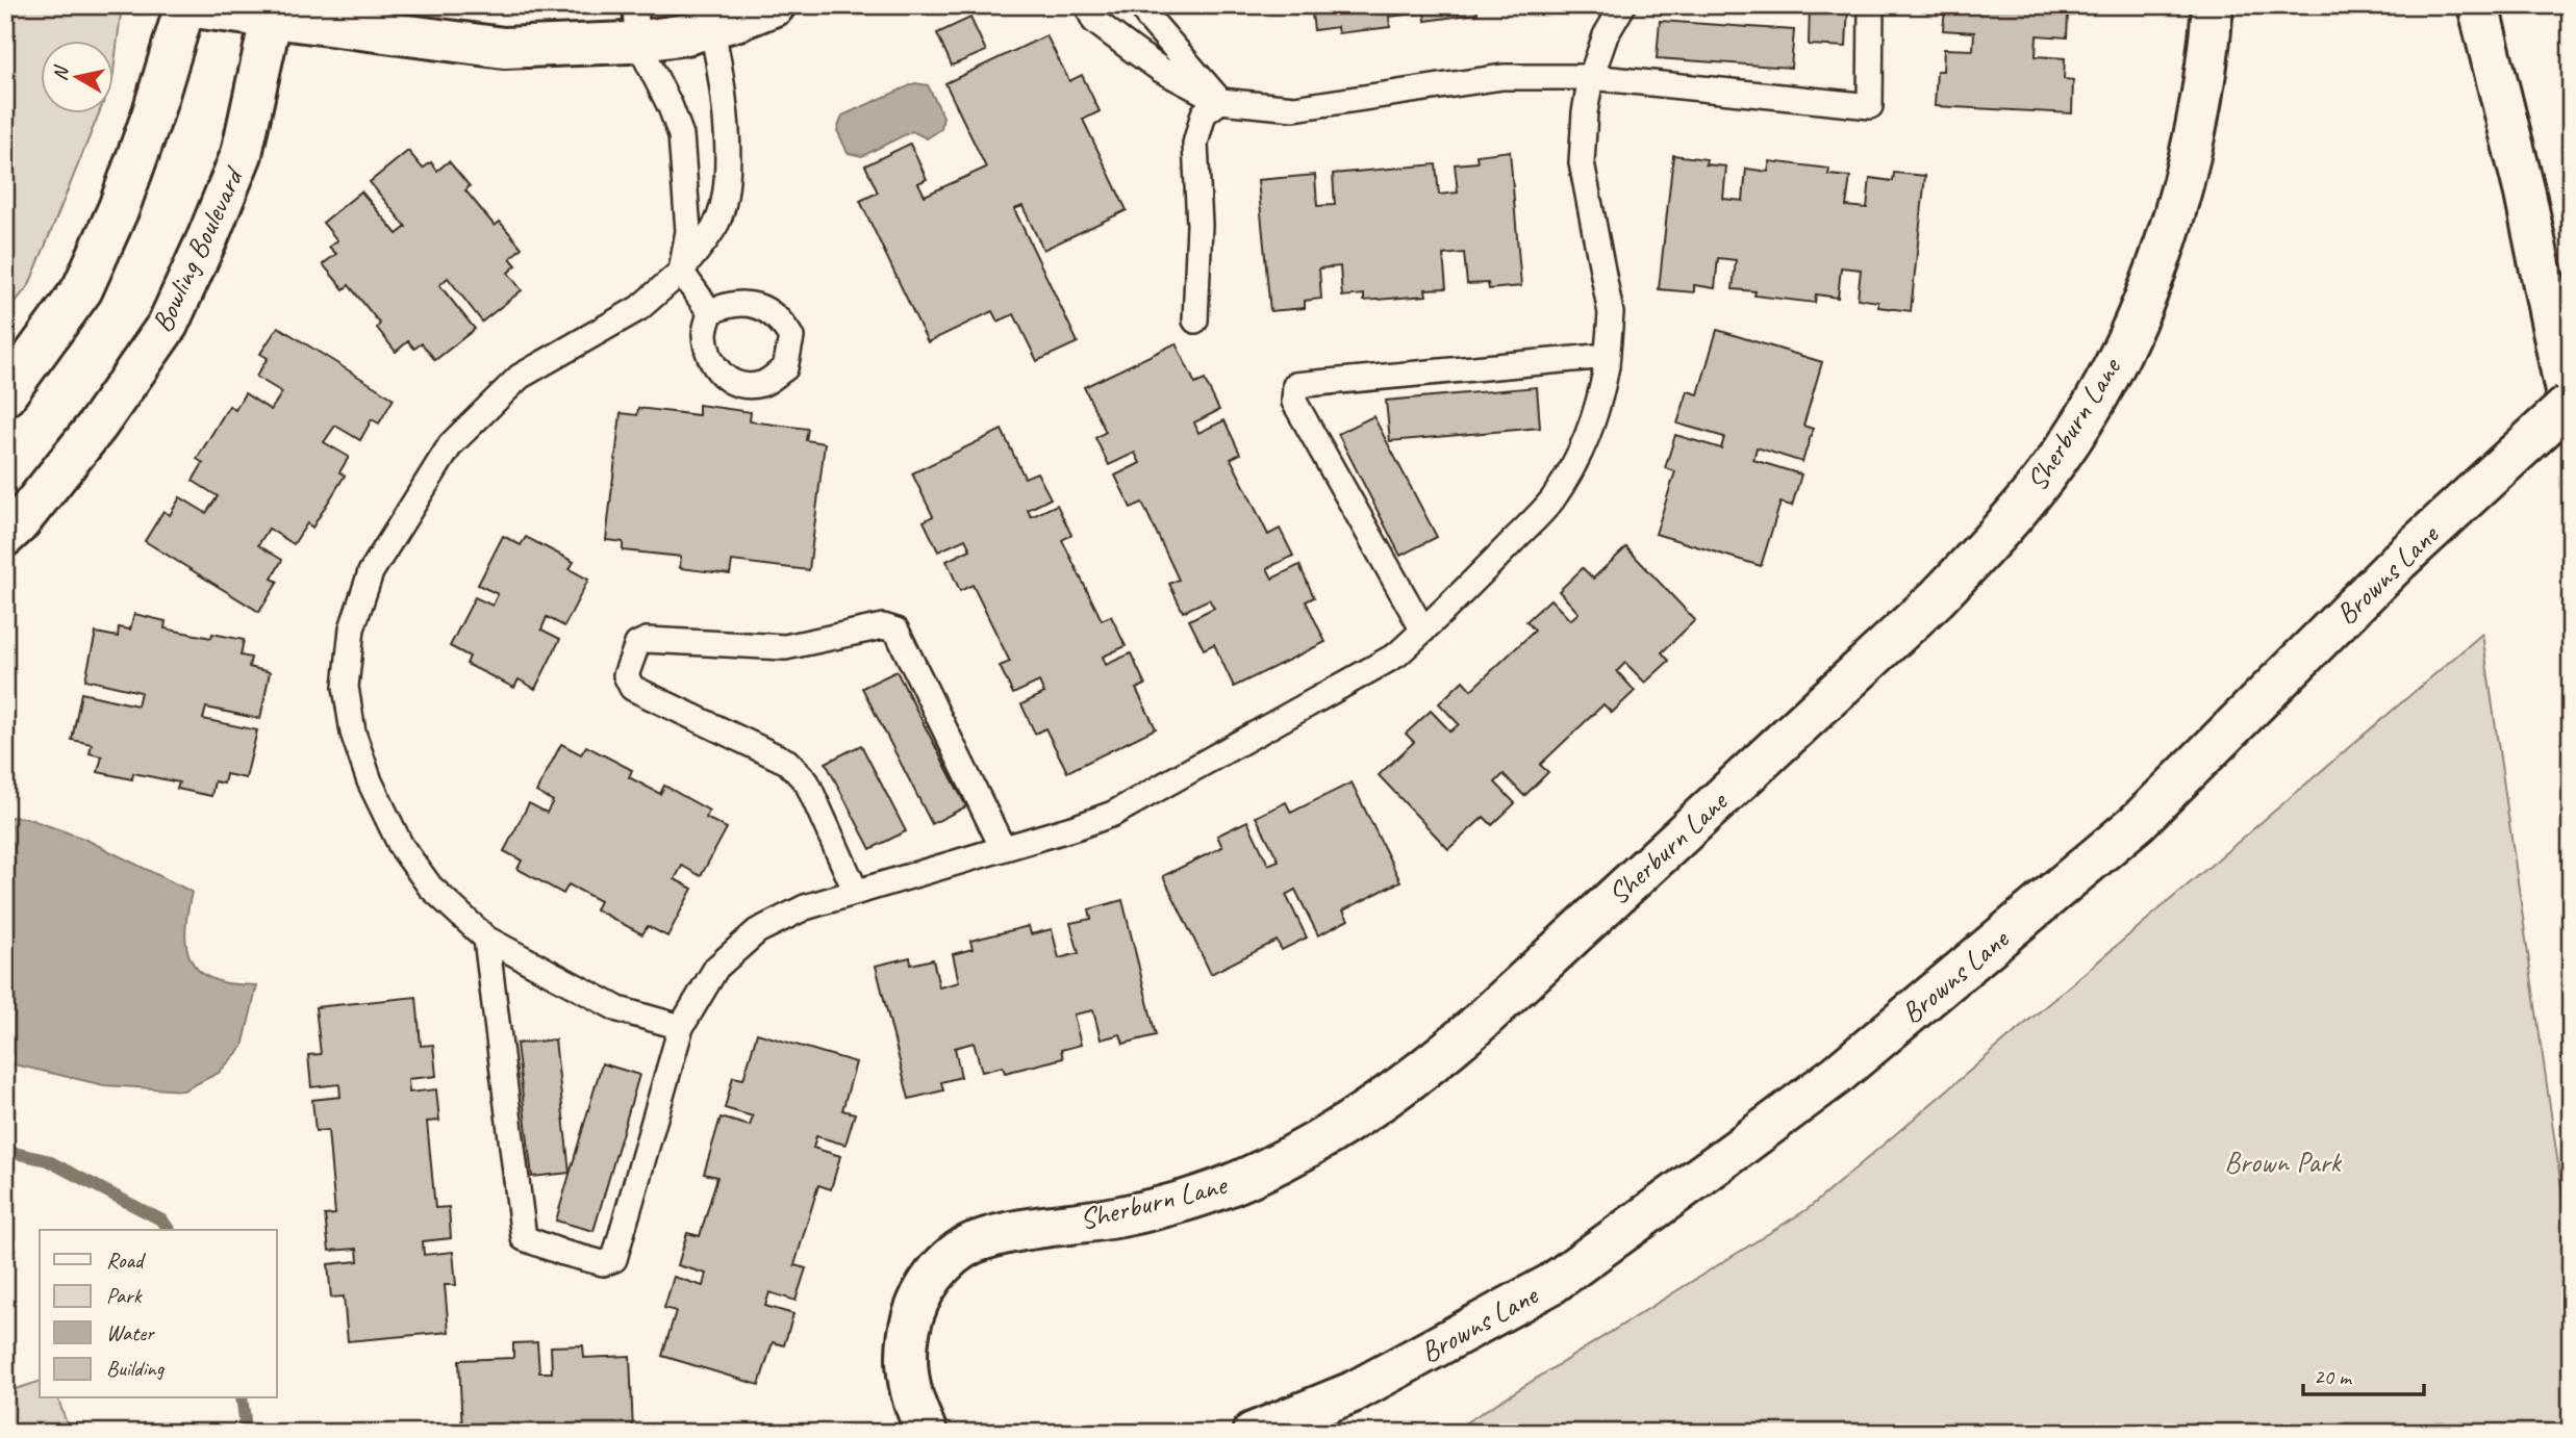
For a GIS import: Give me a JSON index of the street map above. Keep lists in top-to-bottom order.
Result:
{
  "streets": {
    "main road": ["Bowling Boulevard", "Sherburn Lane", "Browns Lane"]
  },
  "parks": ["Brown Park"],
  "legend": [
    "Road",
    "Park",
    "Water",
    "Building"
  ],
  "scale_bar": "20 m",
  "north": "left"
}
